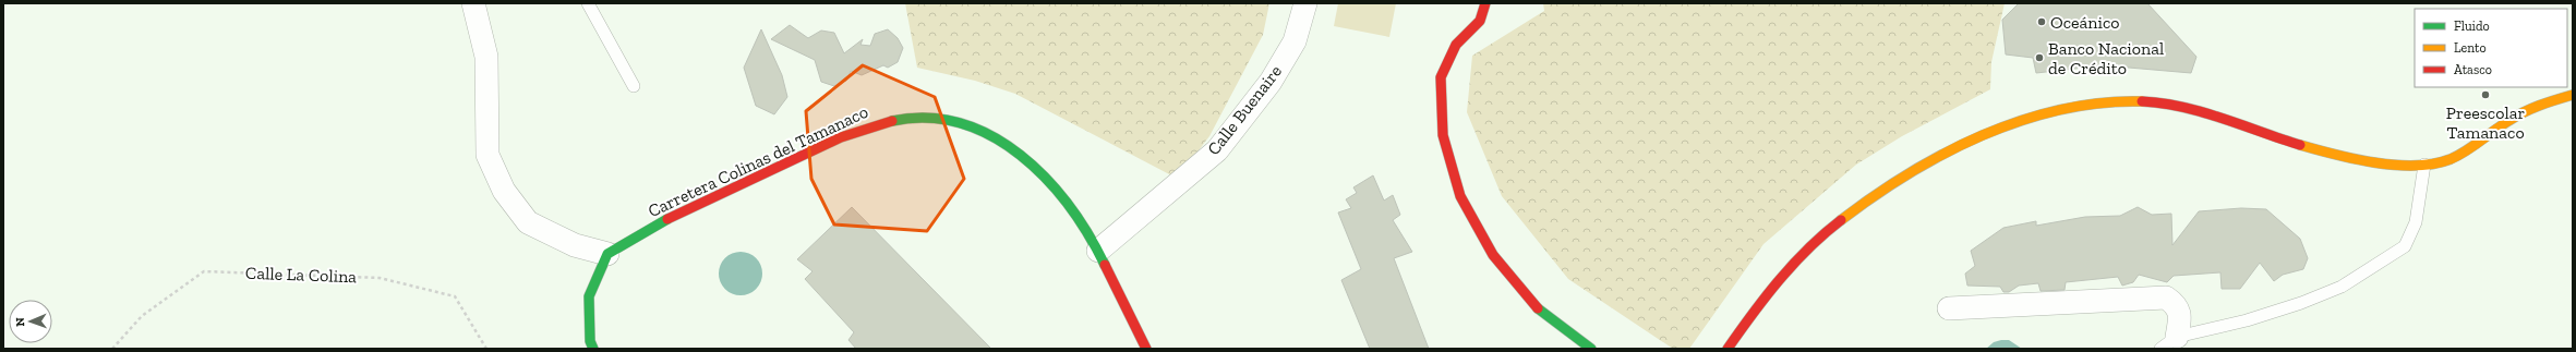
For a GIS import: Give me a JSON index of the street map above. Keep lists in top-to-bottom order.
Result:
{
  "streets": {
    "street": ["Calle Buenaire", "Carretera Colinas del Tamanaco"],
    "path": ["Calle La Colina"]
  },
  "crossings": [
    ["Calle Buenaire", "Carretera Colinas del Tamanaco"]
  ],
  "places": ["Oceánico", "Banco Nacional de Crédito", "Preescolar Tamanaco"],
  "legend": ["Fluido", "Lento", "Atasco"],
  "north": "left"
}
